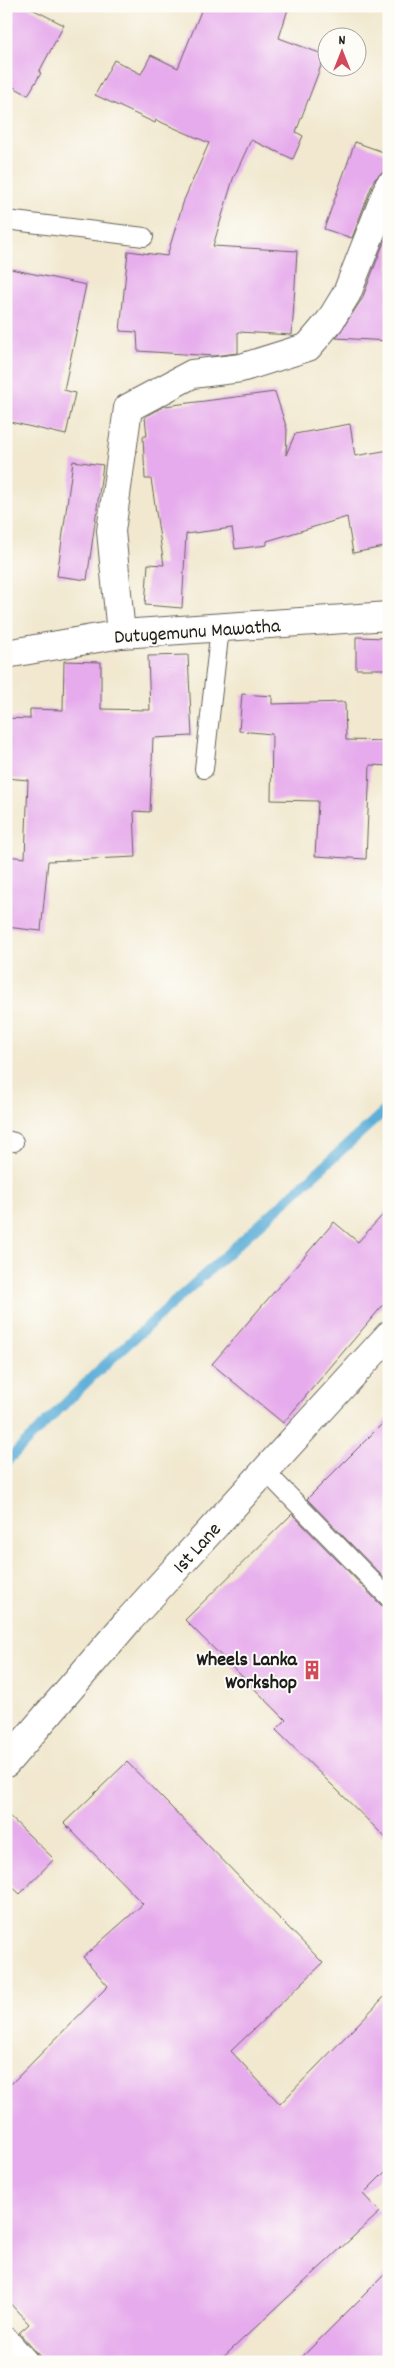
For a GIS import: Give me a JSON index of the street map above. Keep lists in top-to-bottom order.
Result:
{
  "streets": {
    "street": ["Dutugemunu Mawatha", "1st Lane"]
  },
  "places": {
    "building": ["Wheels Lanka Workshop"]
  },
  "north": "top"
}
